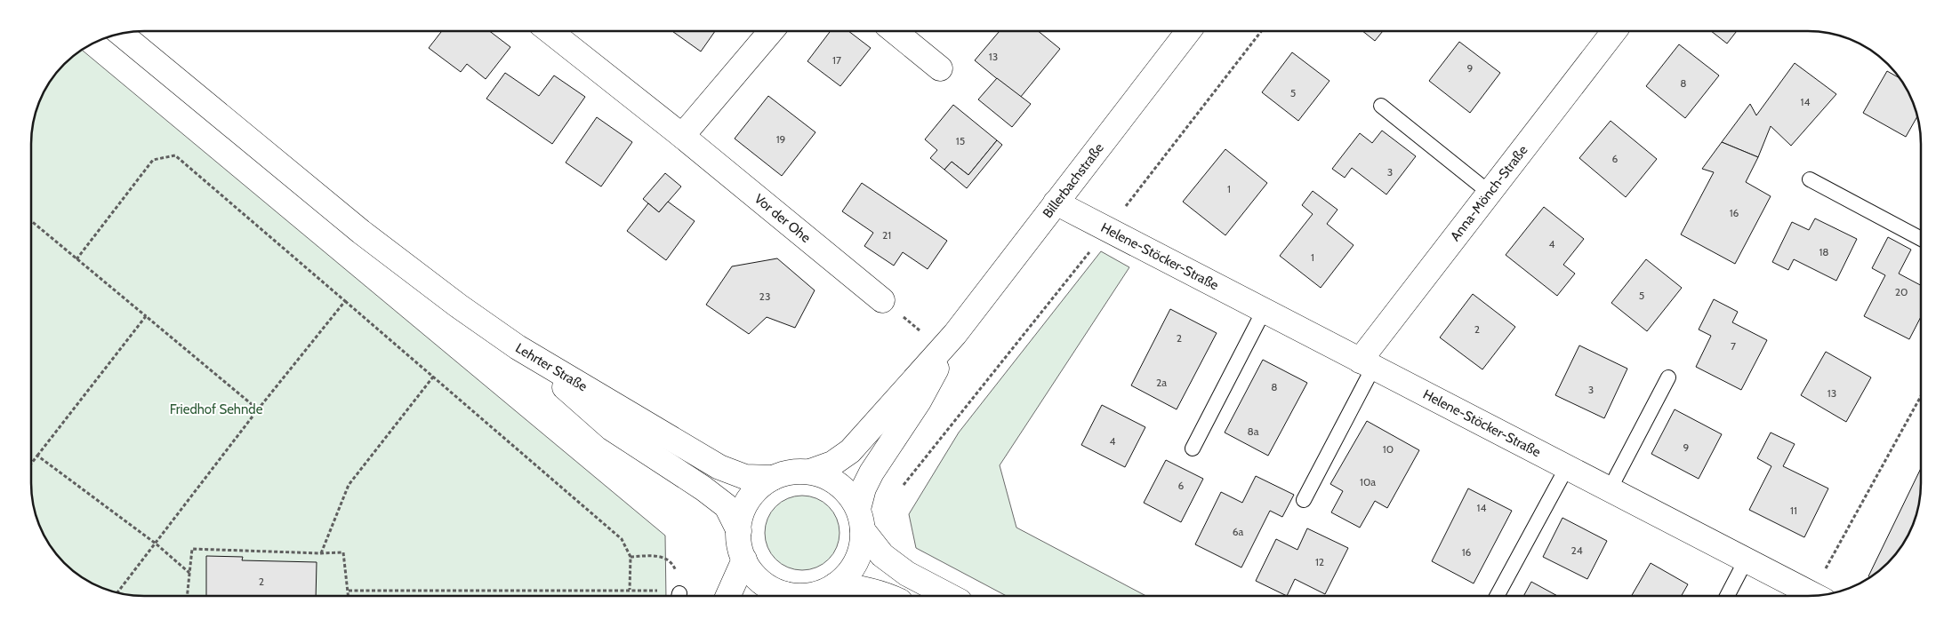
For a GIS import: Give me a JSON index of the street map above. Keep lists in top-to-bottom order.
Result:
{
  "streets": {
    "street": [
      "Billerbachstraße",
      "Anna-Mönch-Straße",
      "Vor der Ohe",
      "Helene-Stöcker-Straße",
      "Lehrter Straße"
    ]
  },
  "crossings": [
    ["Billerbachstraße", "Helene-Stöcker-Straße"],
    ["Anna-Mönch-Straße", "Helene-Stöcker-Straße"]
  ],
  "parks": ["Friedhof Sehnde"],
  "house_numbers": [
    "13",
    "17",
    "9",
    "8",
    "5",
    "14",
    "19",
    "15",
    "6",
    "3",
    "1",
    "16",
    "21",
    "4",
    "18",
    "1",
    "20",
    "5",
    "23",
    "2",
    "2",
    "7",
    "2a",
    "8",
    "3",
    "13",
    "8a",
    "4",
    "9",
    "10",
    "10a",
    "6",
    "14",
    "11",
    "6a",
    "24",
    "16",
    "12",
    "2"
  ]
}
